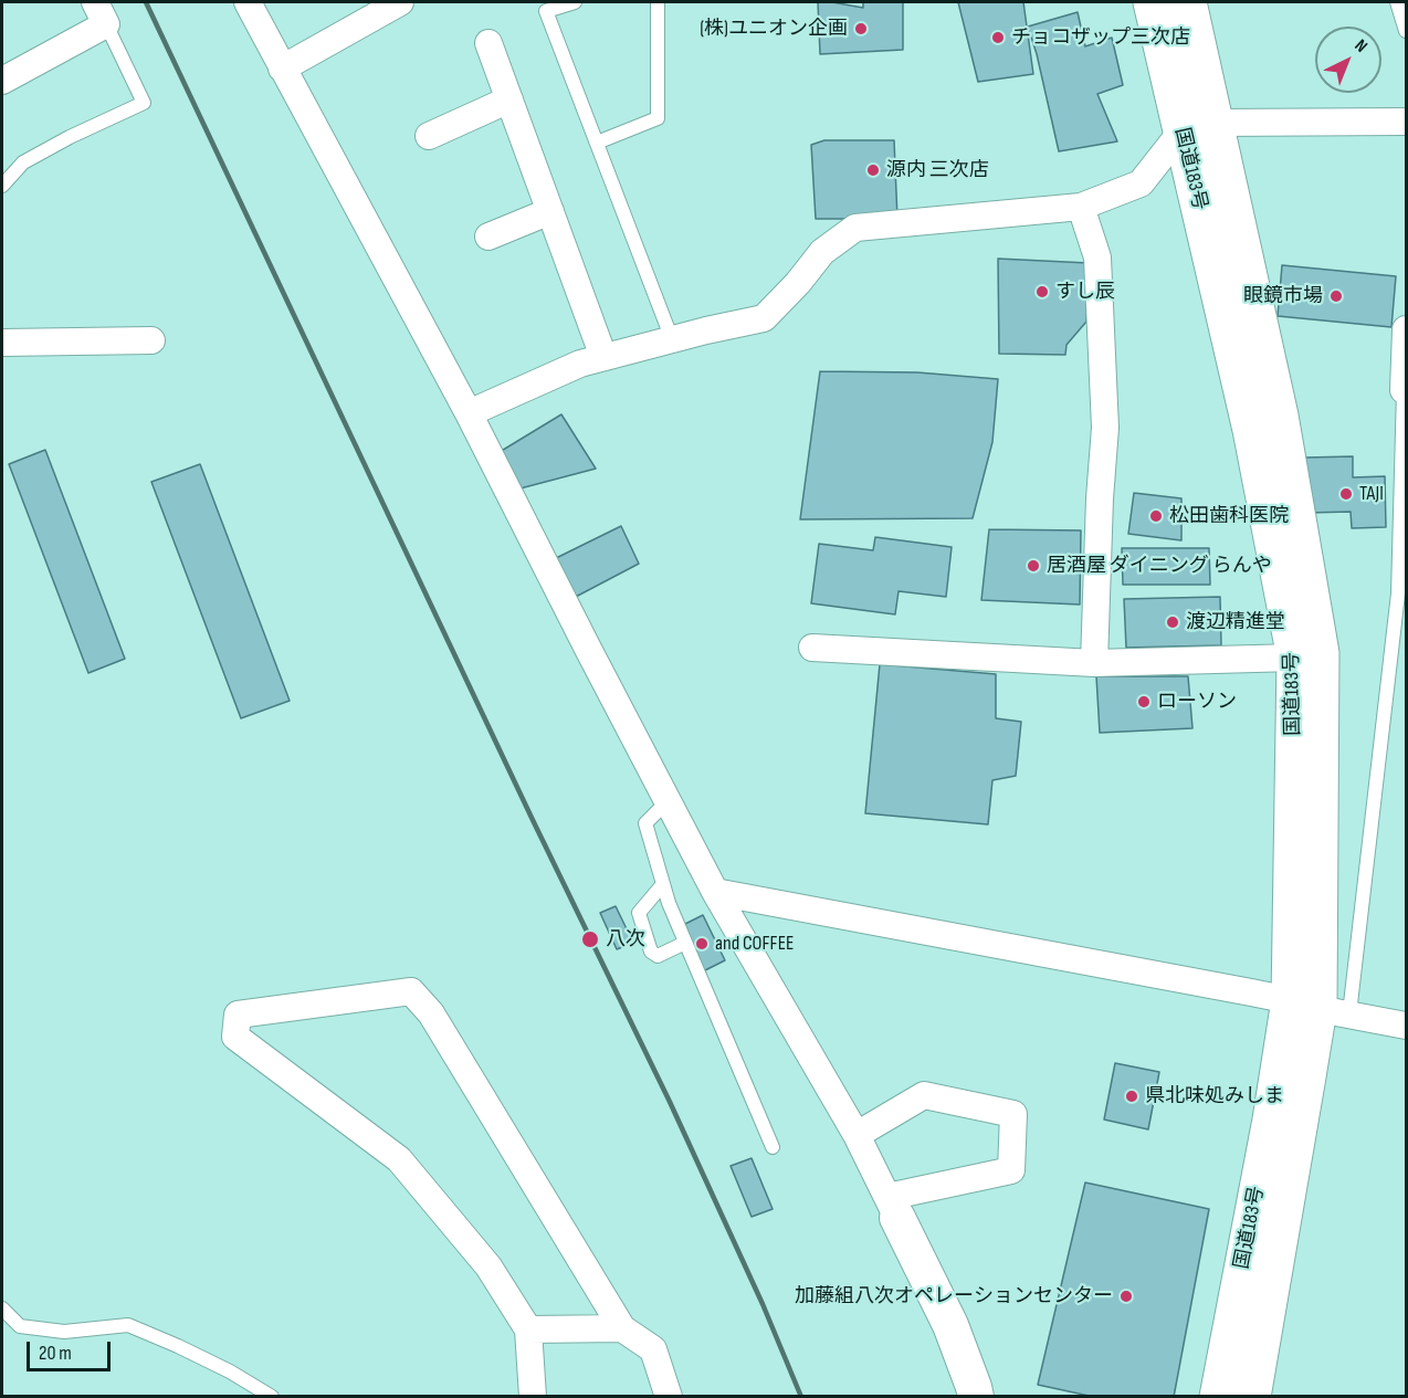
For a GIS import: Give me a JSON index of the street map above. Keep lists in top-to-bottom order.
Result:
{
  "streets": {
    "highway": ["国道183号"]
  },
  "places": [
    "(株)ユニオン企画",
    "チョコザップ三次店",
    "源内 三次店",
    "すし辰",
    "眼鏡市場",
    "TAJI",
    "松田歯科医院",
    "居酒屋 ダイニング らんや",
    "渡辺精進堂",
    "ローソン",
    "八次",
    "and COFFEE",
    "県北味処みしま",
    "加藤組八次オペレーションセンター"
  ],
  "scale_bar": "20 m",
  "north": "top right"
}
